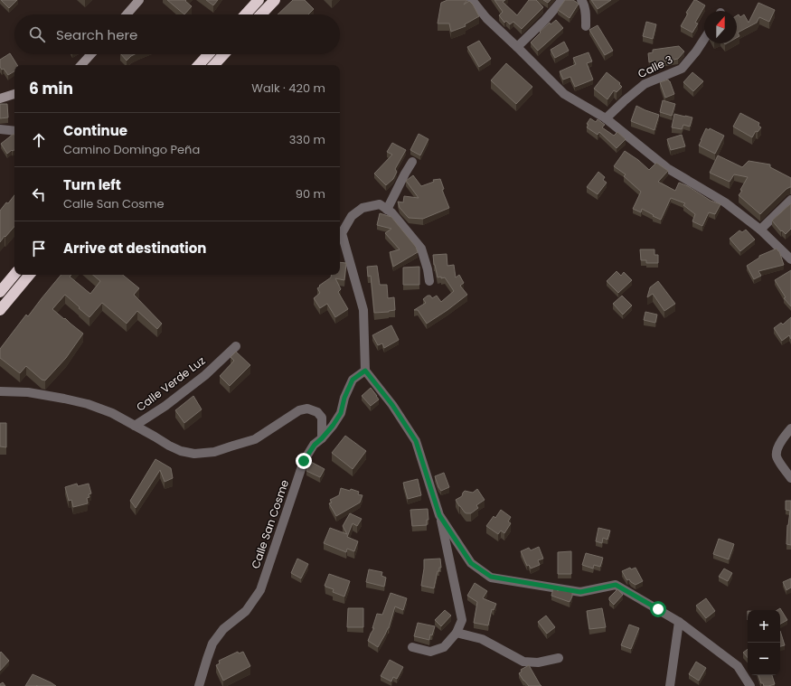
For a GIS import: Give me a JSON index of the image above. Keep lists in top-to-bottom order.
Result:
{
  "streets": {
    "street": ["Calle 3", "Calle Verde Luz", "Calle San Cosme"]
  },
  "north": "top",
  "page": {
    "search": "Search here",
    "heading": ["6 min", "Walk · 420 m"],
    "list": [
      ["Continue", "Camino Domingo Peña", "330 m"],
      ["Turn left", "Calle San Cosme", "90 m"],
      "Arrive at destination"
    ],
    "map_buttons": ["+", "−"]
  }
}
